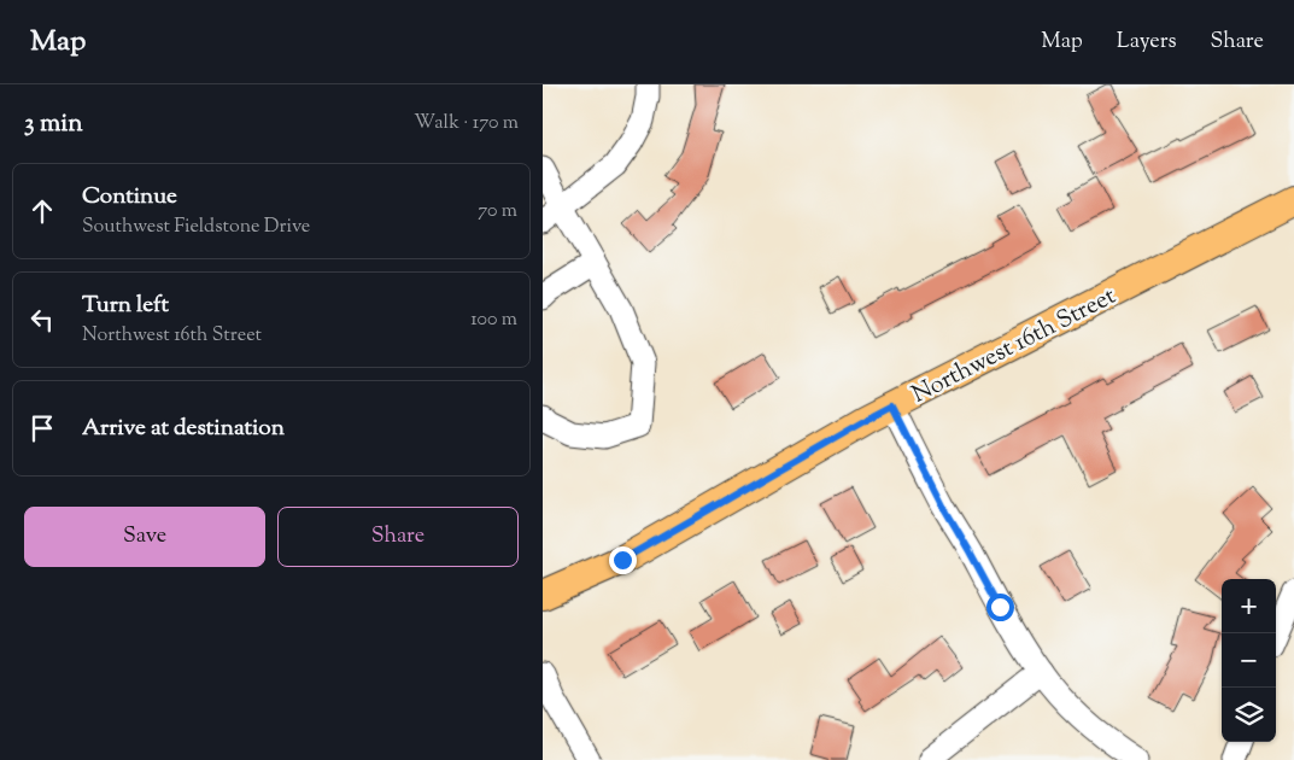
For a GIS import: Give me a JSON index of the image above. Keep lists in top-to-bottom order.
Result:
{
  "streets": {
    "main road": ["Northwest 16th Street"]
  },
  "page": {
    "header": "Map",
    "nav": ["Map", "Layers", "Share"],
    "heading": ["3 min", "Walk · 170 m"],
    "list": [
      ["Continue", "Southwest Fieldstone Drive", "70 m"],
      ["Turn left", "Northwest 16th Street", "100 m"],
      "Arrive at destination"
    ],
    "buttons": ["Save", "Share"],
    "map_buttons": ["+", "−"]
  }
}
